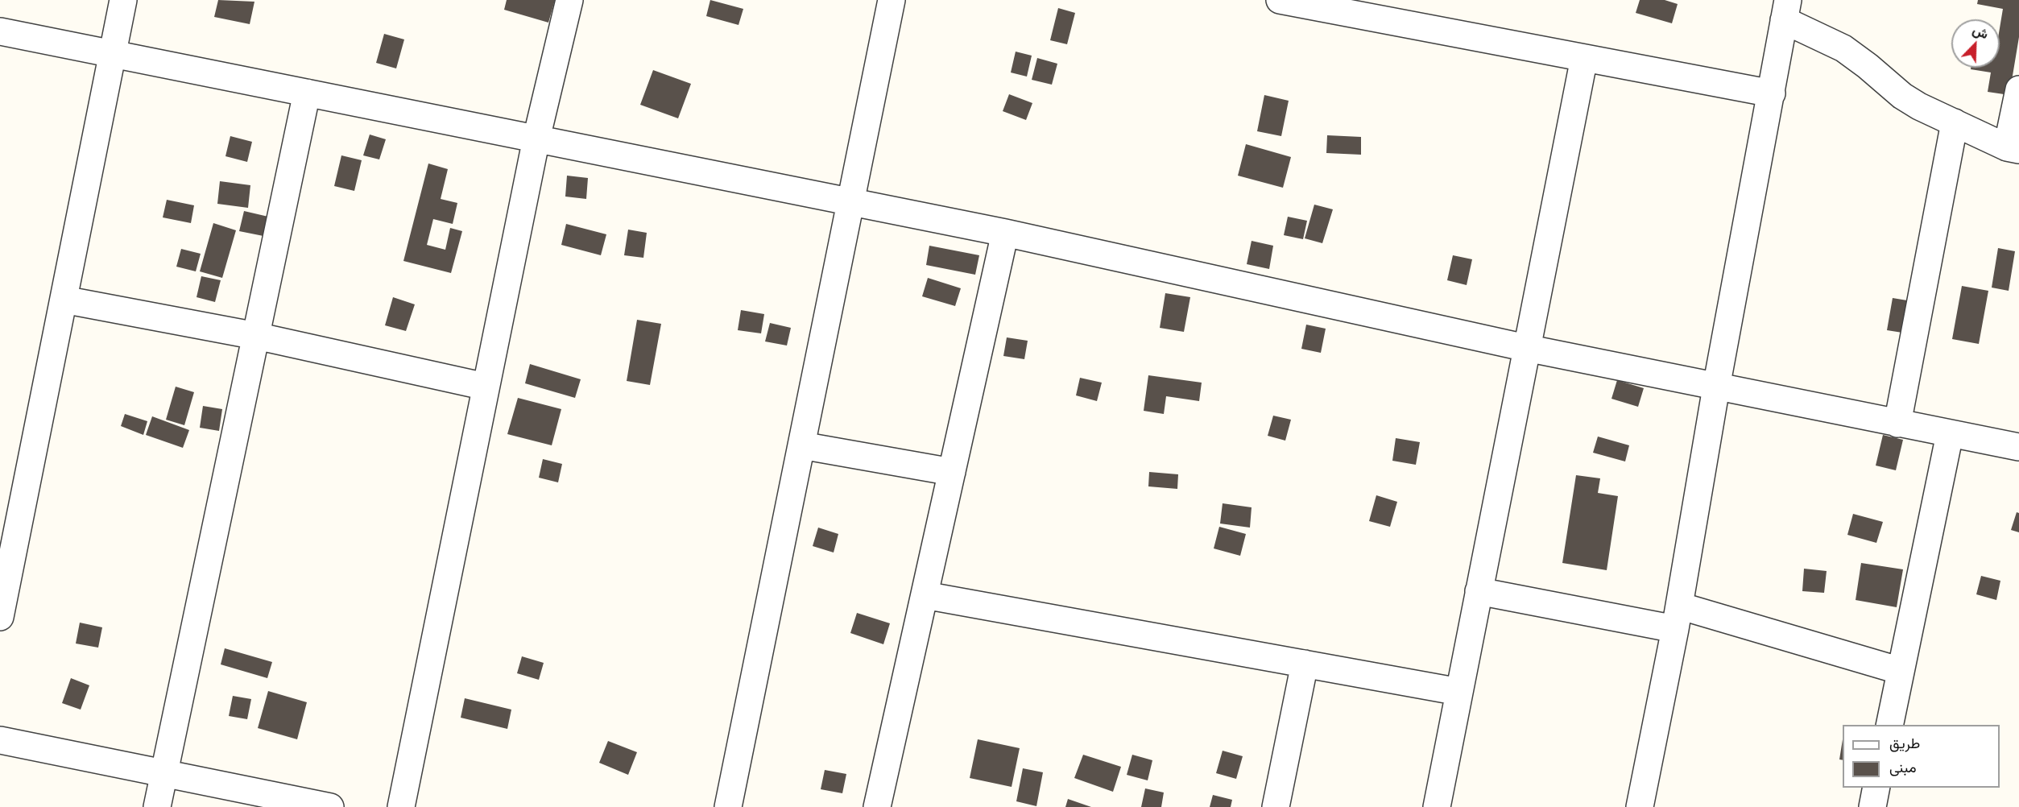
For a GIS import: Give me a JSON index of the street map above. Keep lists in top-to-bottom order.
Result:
{
  "legend": ["طريق", "مبنى"],
  "north": "top right"
}
